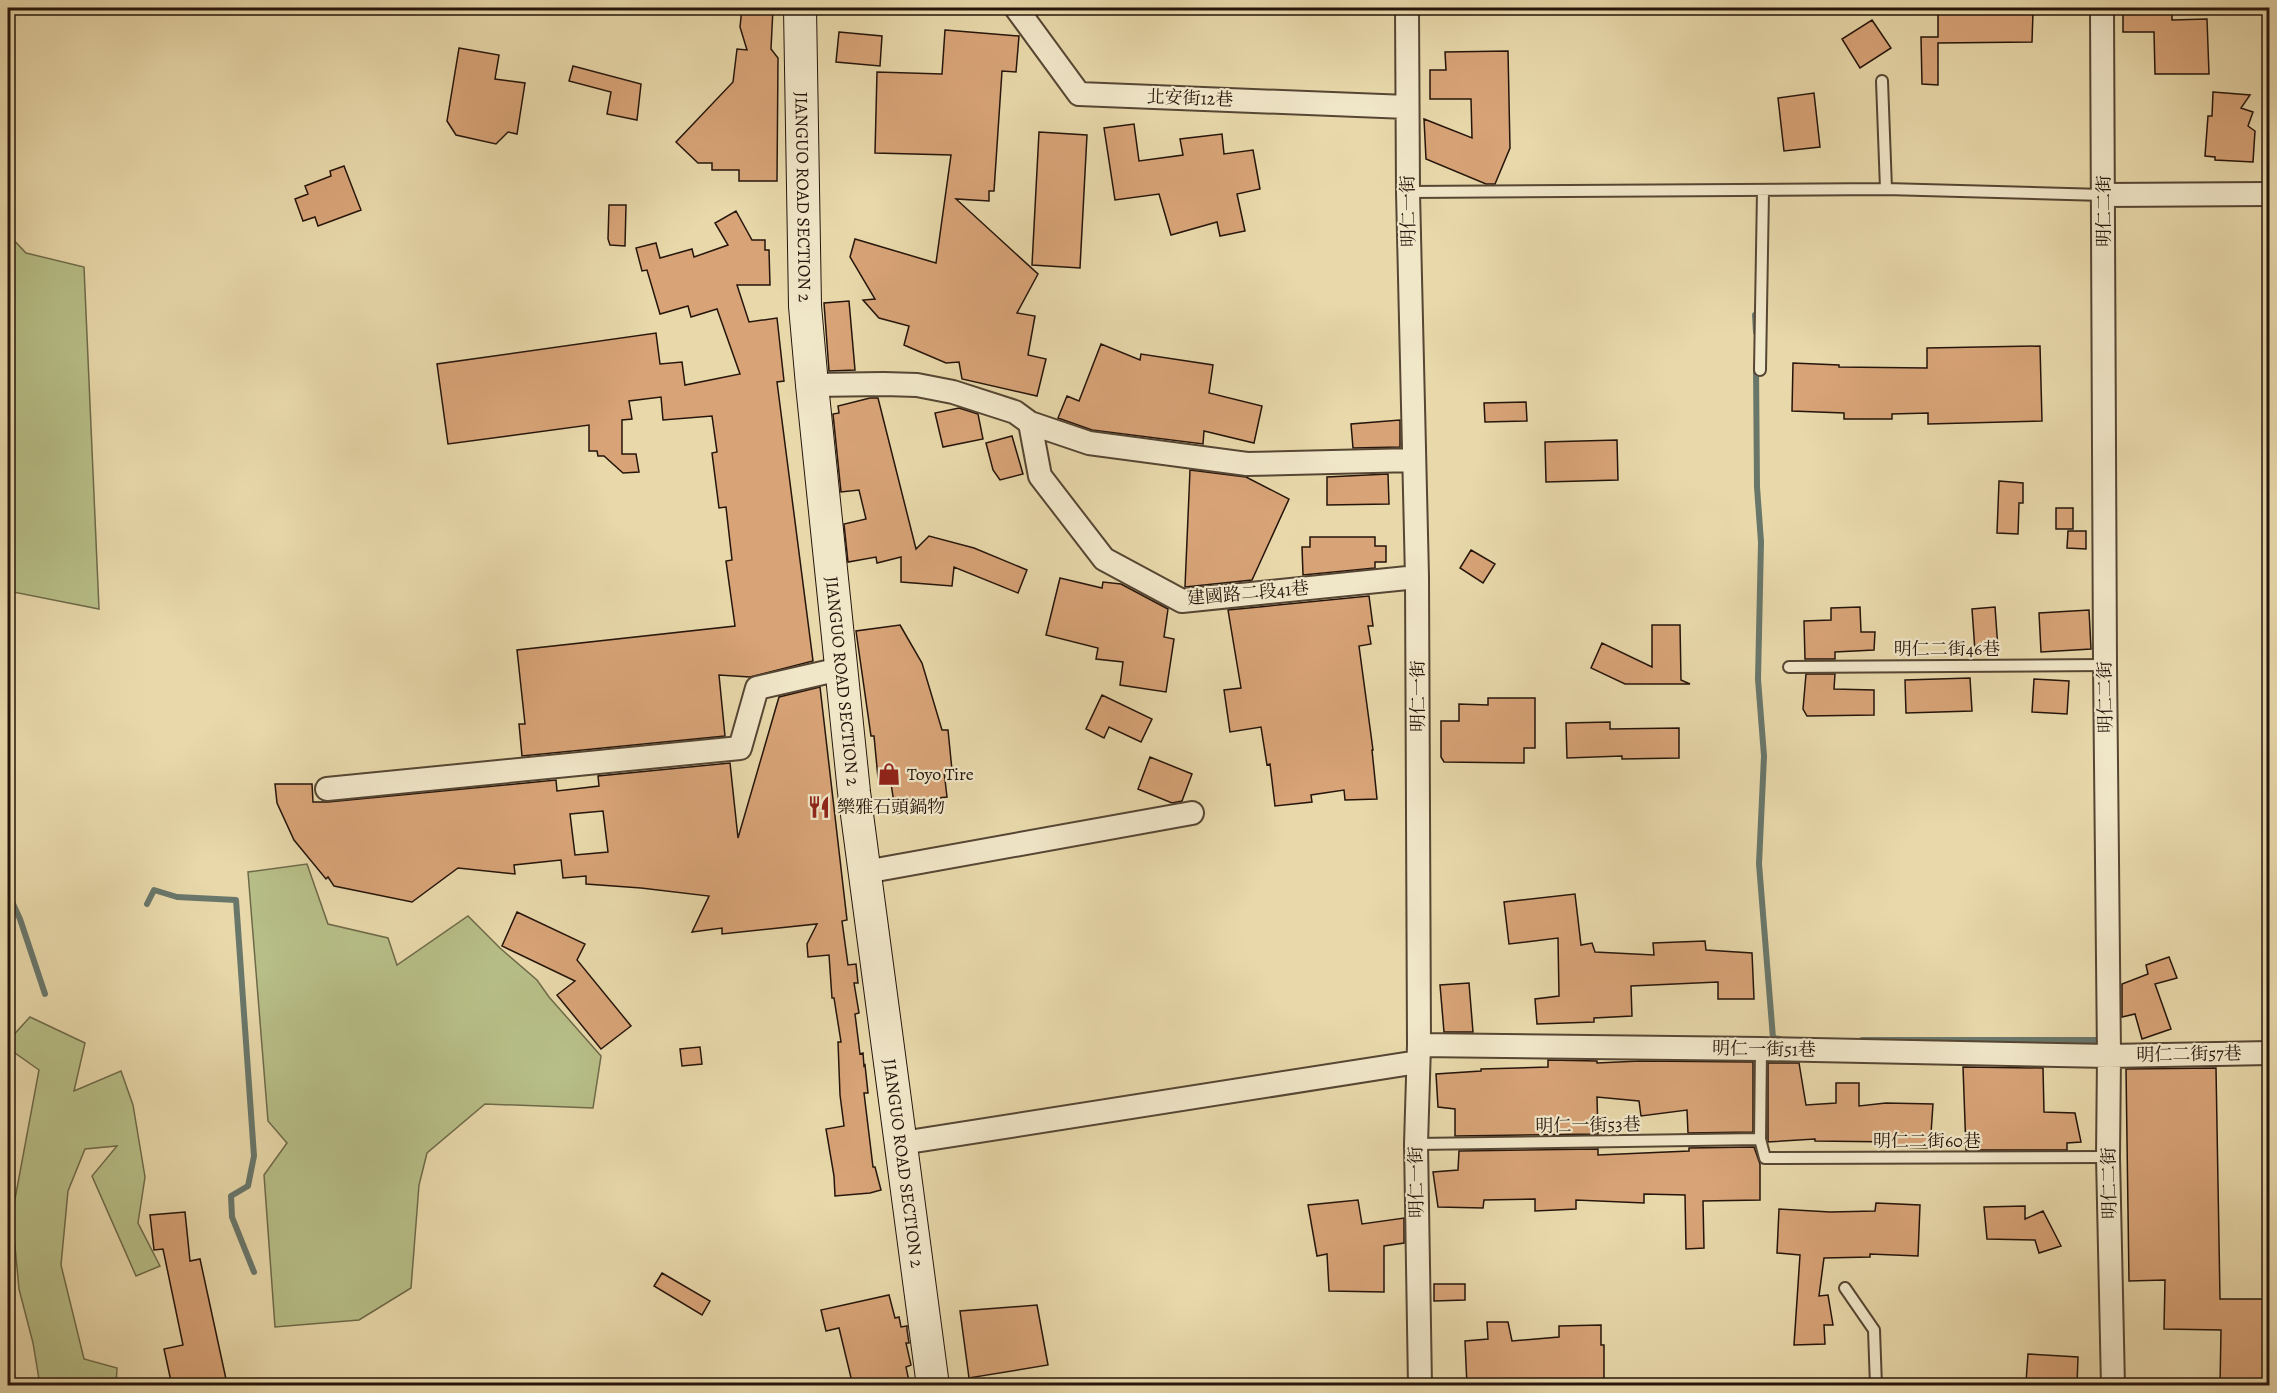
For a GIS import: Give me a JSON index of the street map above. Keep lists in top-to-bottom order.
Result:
{
  "streets": {
    "street": [
      "北安街12巷",
      "JIANGUO ROAD SECTION 2",
      "明仁一街",
      "明仁二街",
      "建國路二段41巷",
      "明仁一街51巷",
      "明仁二街57巷"
    ],
    "lane": ["明仁二街46巷", "明仁一街53巷", "明仁二街60巷"]
  },
  "crossings": [
    ["北安街12巷", "明仁一街"],
    ["JIANGUO ROAD SECTION 2", "明仁一街51巷"],
    ["明仁一街", "建國路二段41巷"],
    ["明仁一街", "明仁一街51巷"],
    ["明仁一街", "明仁一街53巷"],
    ["明仁二街", "明仁二街46巷"],
    ["明仁二街", "明仁一街51巷"],
    ["明仁二街", "明仁二街57巷"],
    ["明仁二街", "明仁二街60巷"],
    ["明仁一街51巷", "明仁二街57巷"],
    ["明仁一街53巷", "明仁二街60巷"]
  ],
  "places": {
    "shop": ["Toyo Tire"],
    "restaurant": ["樂雅石頭鍋物"]
  }
}
